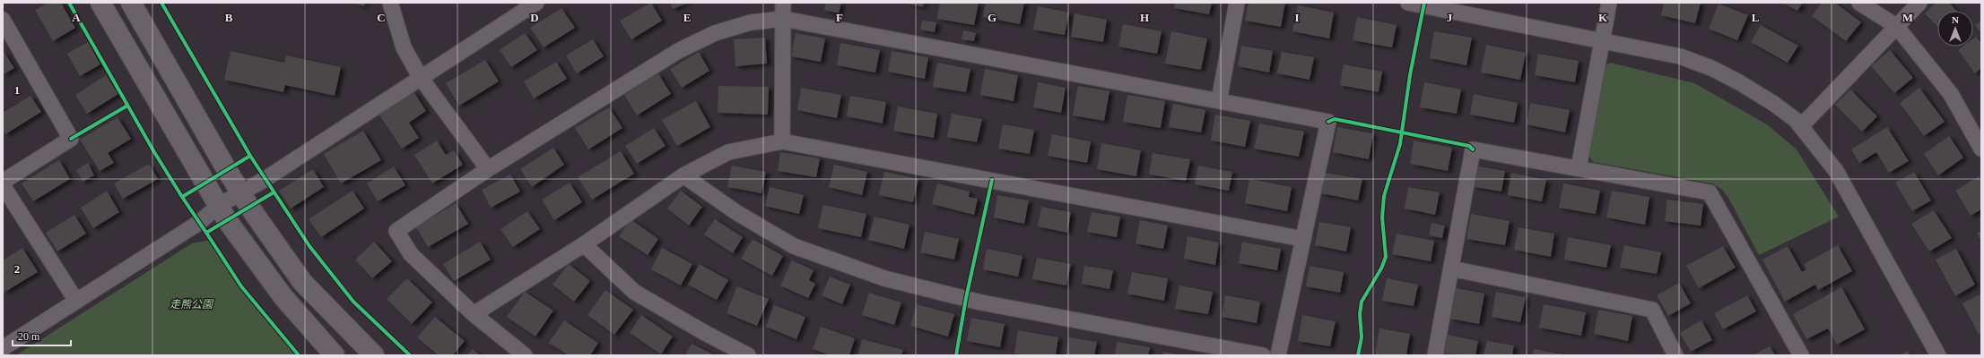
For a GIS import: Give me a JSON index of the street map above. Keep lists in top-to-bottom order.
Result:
{
  "parks": ["走熊公園"],
  "scale_bar": "20 m",
  "north": "top",
  "grid": {
    "columns": [
      "A",
      "B",
      "C",
      "D",
      "E",
      "F",
      "G",
      "H",
      "I",
      "J",
      "K",
      "L",
      "M"
    ],
    "rows": ["1", "2"]
  }
}
